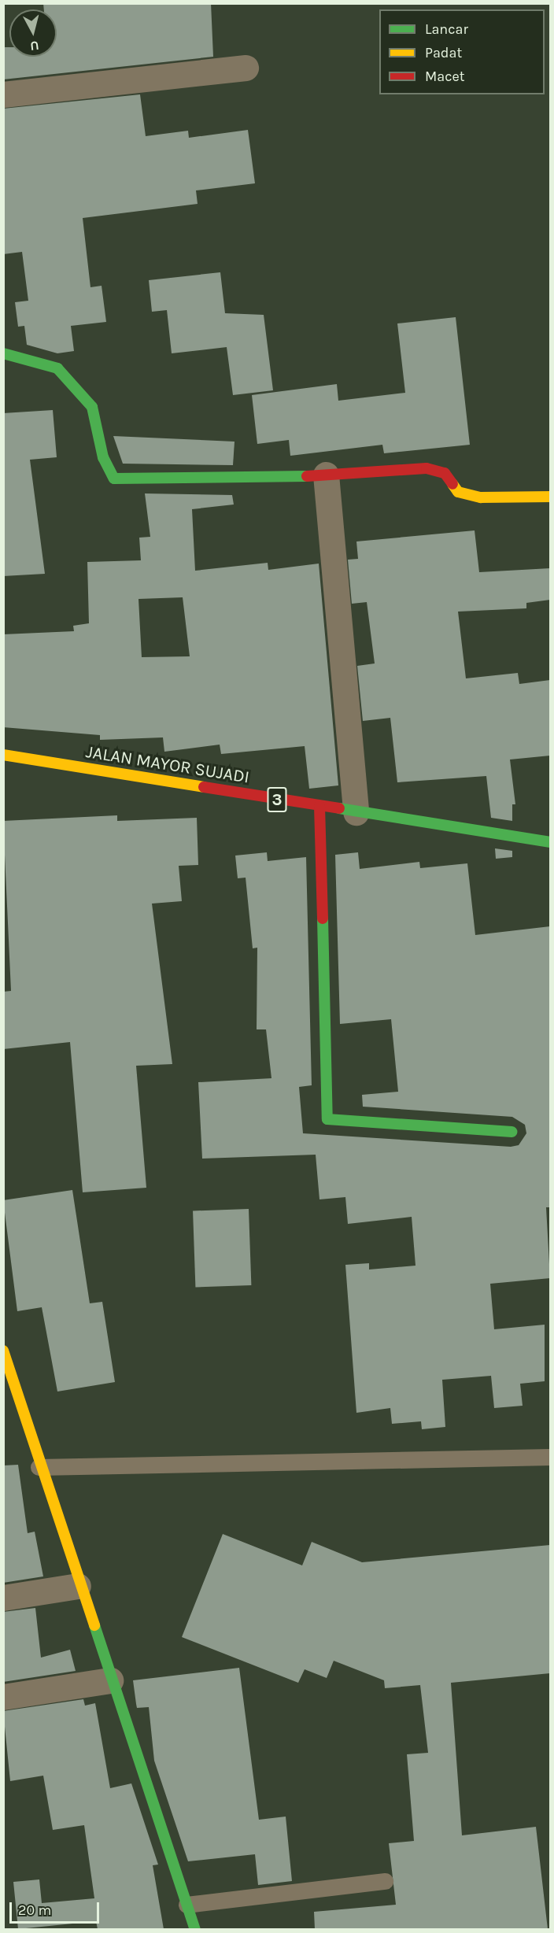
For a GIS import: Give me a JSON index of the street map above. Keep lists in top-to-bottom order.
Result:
{
  "streets": {
    "main road": ["JALAN MAYOR SUJADI", "3"]
  },
  "legend": ["Lancar", "Padat", "Macet"],
  "scale_bar": "20 m",
  "north": "bottom"
}
